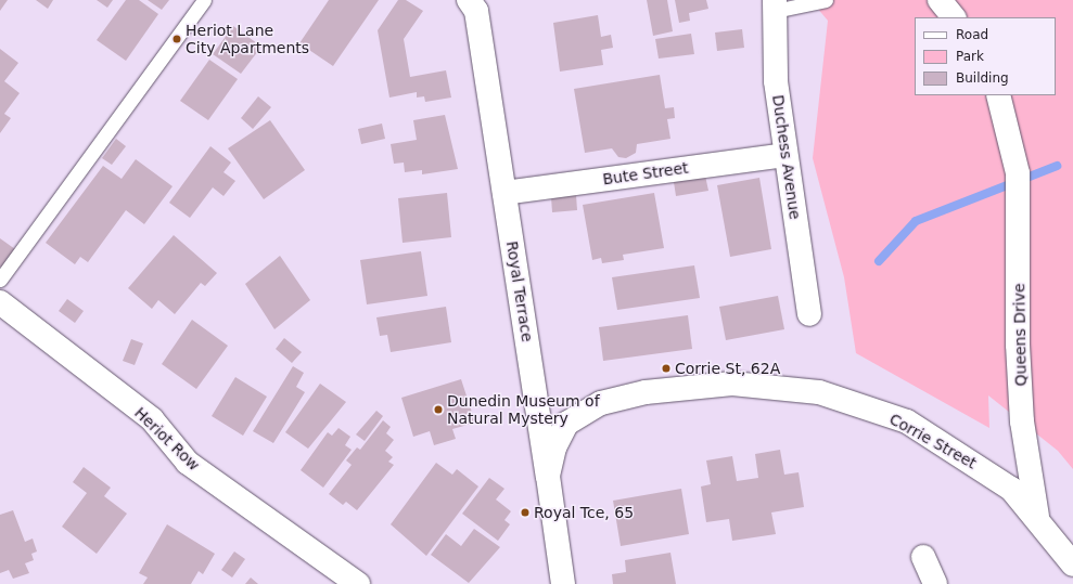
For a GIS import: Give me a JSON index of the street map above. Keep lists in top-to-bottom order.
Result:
{
  "streets": {
    "street": [
      "Duchess Avenue",
      "Bute Street",
      "Royal Terrace",
      "Queens Drive",
      "Heriot Row",
      "Corrie Street"
    ]
  },
  "crossings": [
    ["Duchess Avenue", "Bute Street"],
    ["Bute Street", "Royal Terrace"],
    ["Royal Terrace", "Corrie Street"],
    ["Queens Drive", "Corrie Street"]
  ],
  "places": [
    "Heriot Lane City Apartments",
    "Corrie St, 62A",
    "Dunedin Museum of Natural Mystery",
    "Royal Tce, 65"
  ],
  "legend": ["Road", "Park", "Building"]
}
